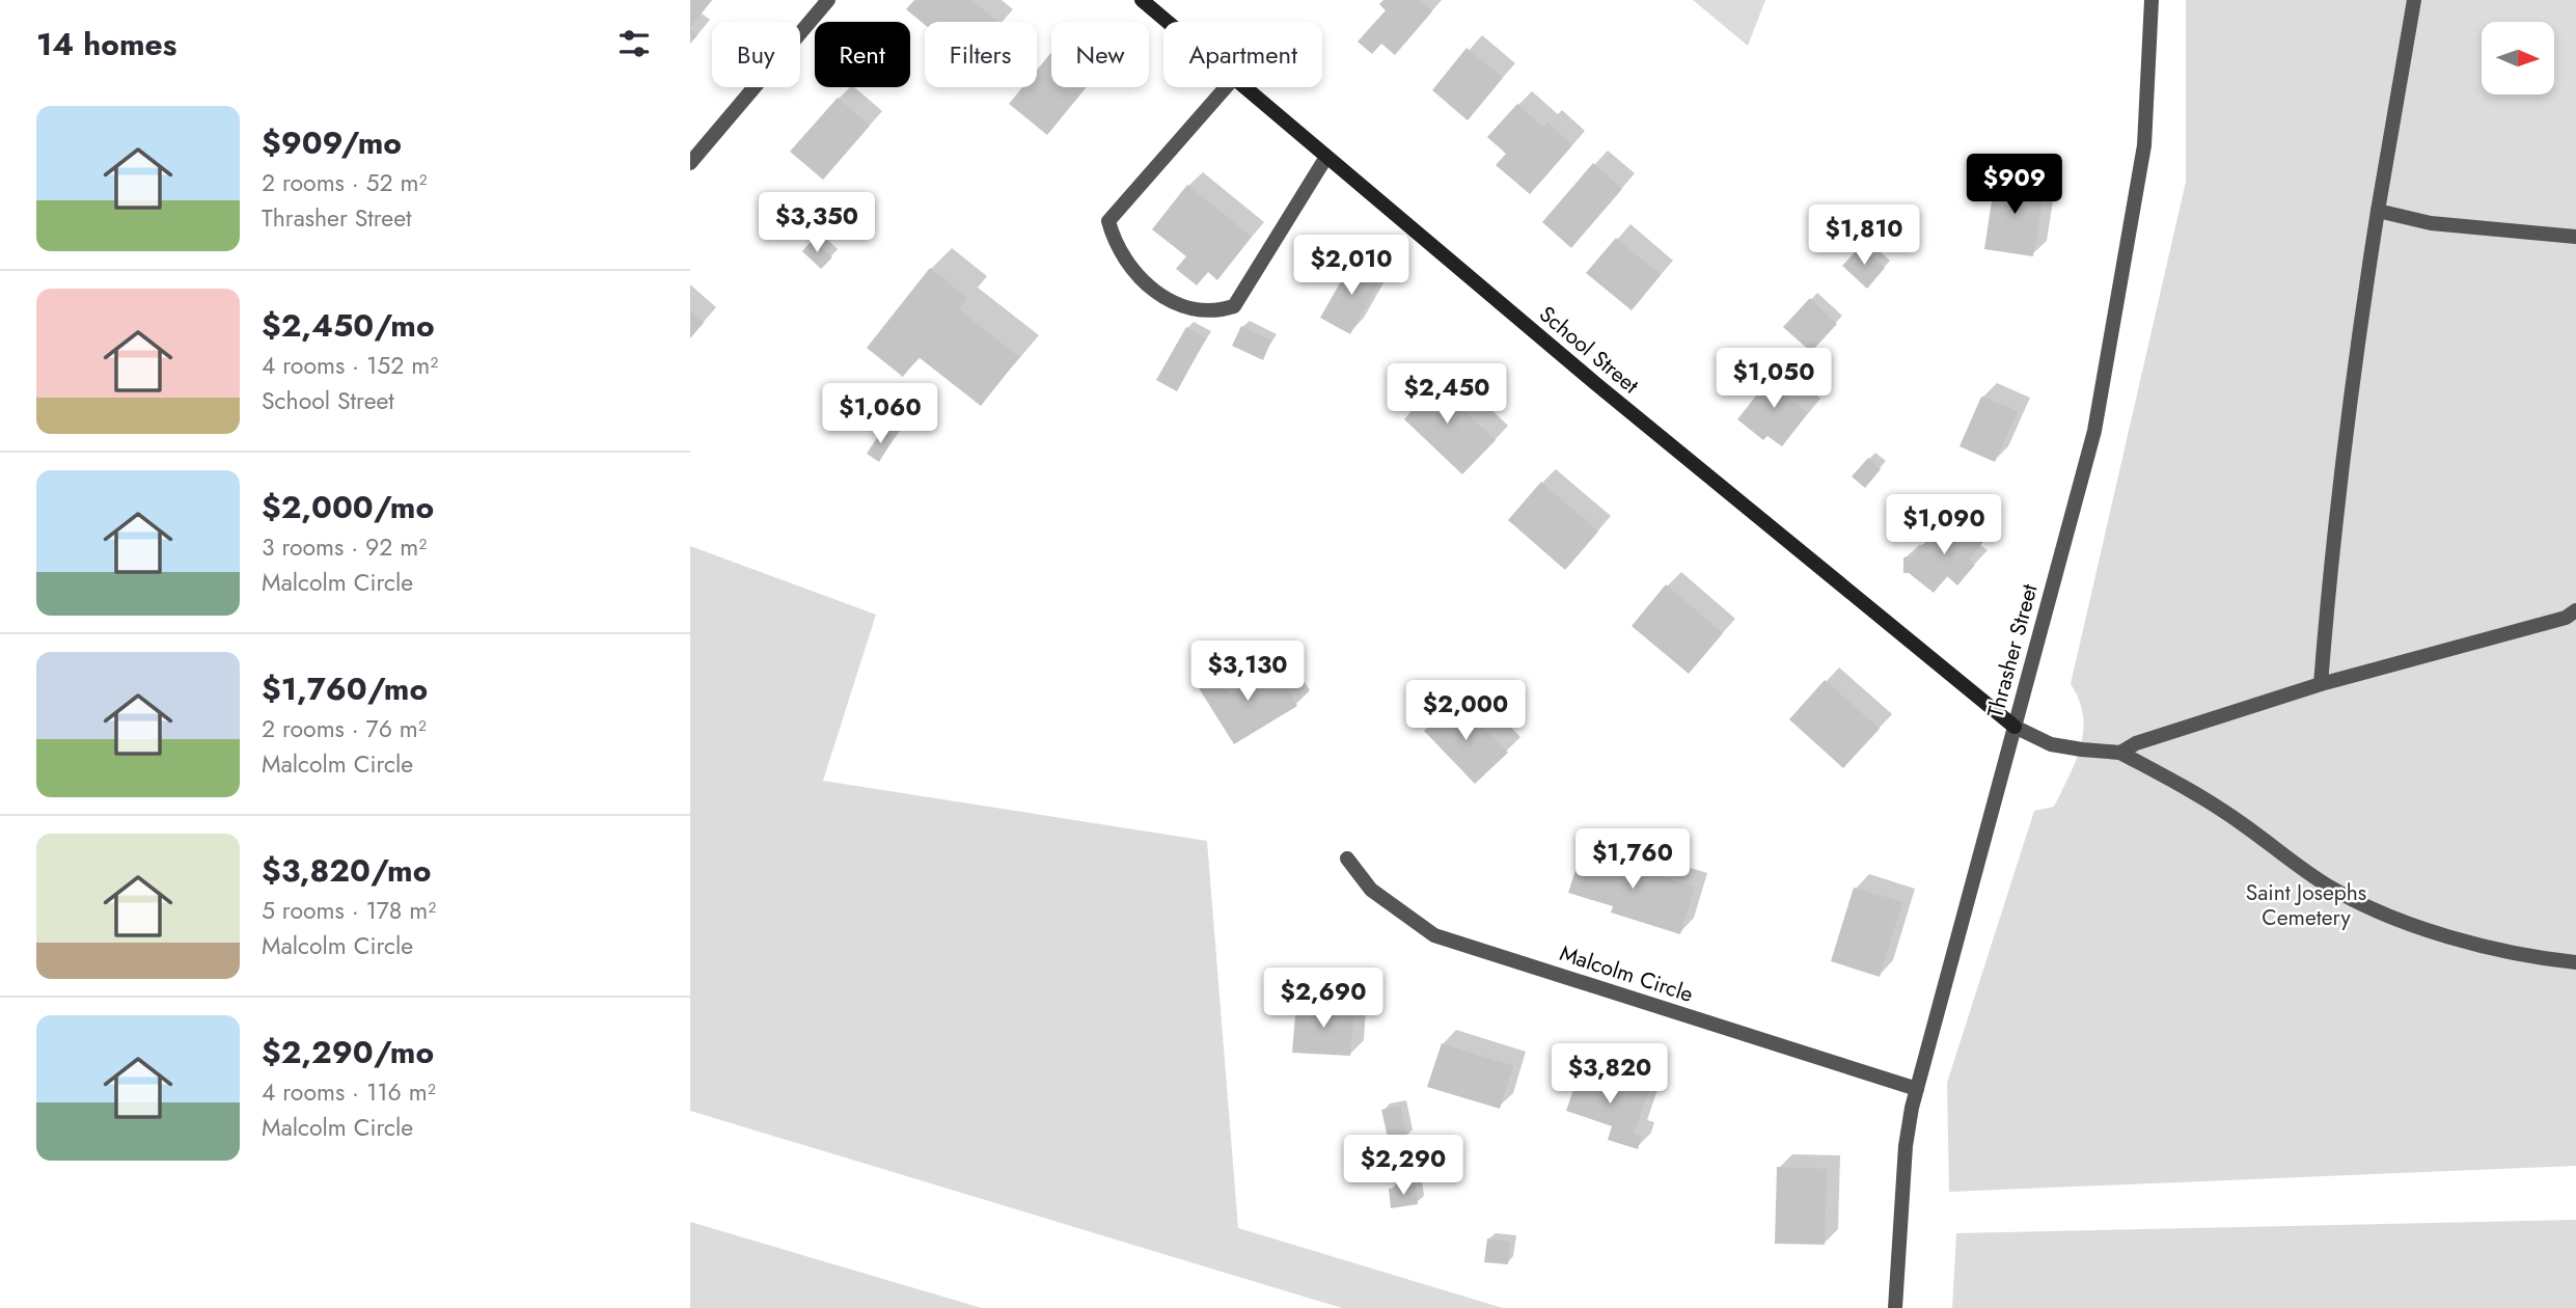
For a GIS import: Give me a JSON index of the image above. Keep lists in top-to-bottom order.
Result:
{
  "streets": {
    "street": ["School Street", "Thrasher Street", "Malcolm Circle"]
  },
  "crossings": [
    ["School Street", "Thrasher Street"],
    ["Thrasher Street", "Malcolm Circle"]
  ],
  "parks": ["Saint Josephs Cemetery"],
  "north": "right",
  "page": {
    "heading": "14 homes",
    "chip": [
      "Buy",
      "Rent",
      "Filters",
      "New",
      "Apartment"
    ],
    "list": [
      {
        "name": "$909/mo",
        "note": "2 rooms · 52 m² · Thrasher Street"
      },
      {
        "name": "$2,450/mo",
        "note": "4 rooms · 152 m² · School Street"
      },
      {
        "name": "$2,000/mo",
        "note": "3 rooms · 92 m² · Malcolm Circle"
      },
      {
        "name": "$1,760/mo",
        "note": "2 rooms · 76 m² · Malcolm Circle"
      },
      {
        "name": "$3,820/mo",
        "note": "5 rooms · 178 m² · Malcolm Circle"
      },
      {
        "name": "$2,290/mo",
        "note": "4 rooms · 116 m² · Malcolm Circle"
      }
    ],
    "price": [
      "$909",
      "$3,350",
      "$1,810",
      "$2,010",
      "$1,050",
      "$2,450",
      "$1,060",
      "$1,090",
      "$3,130",
      "$2,000",
      "$1,760",
      "$2,690",
      "$3,820",
      "$2,290"
    ]
  }
}
